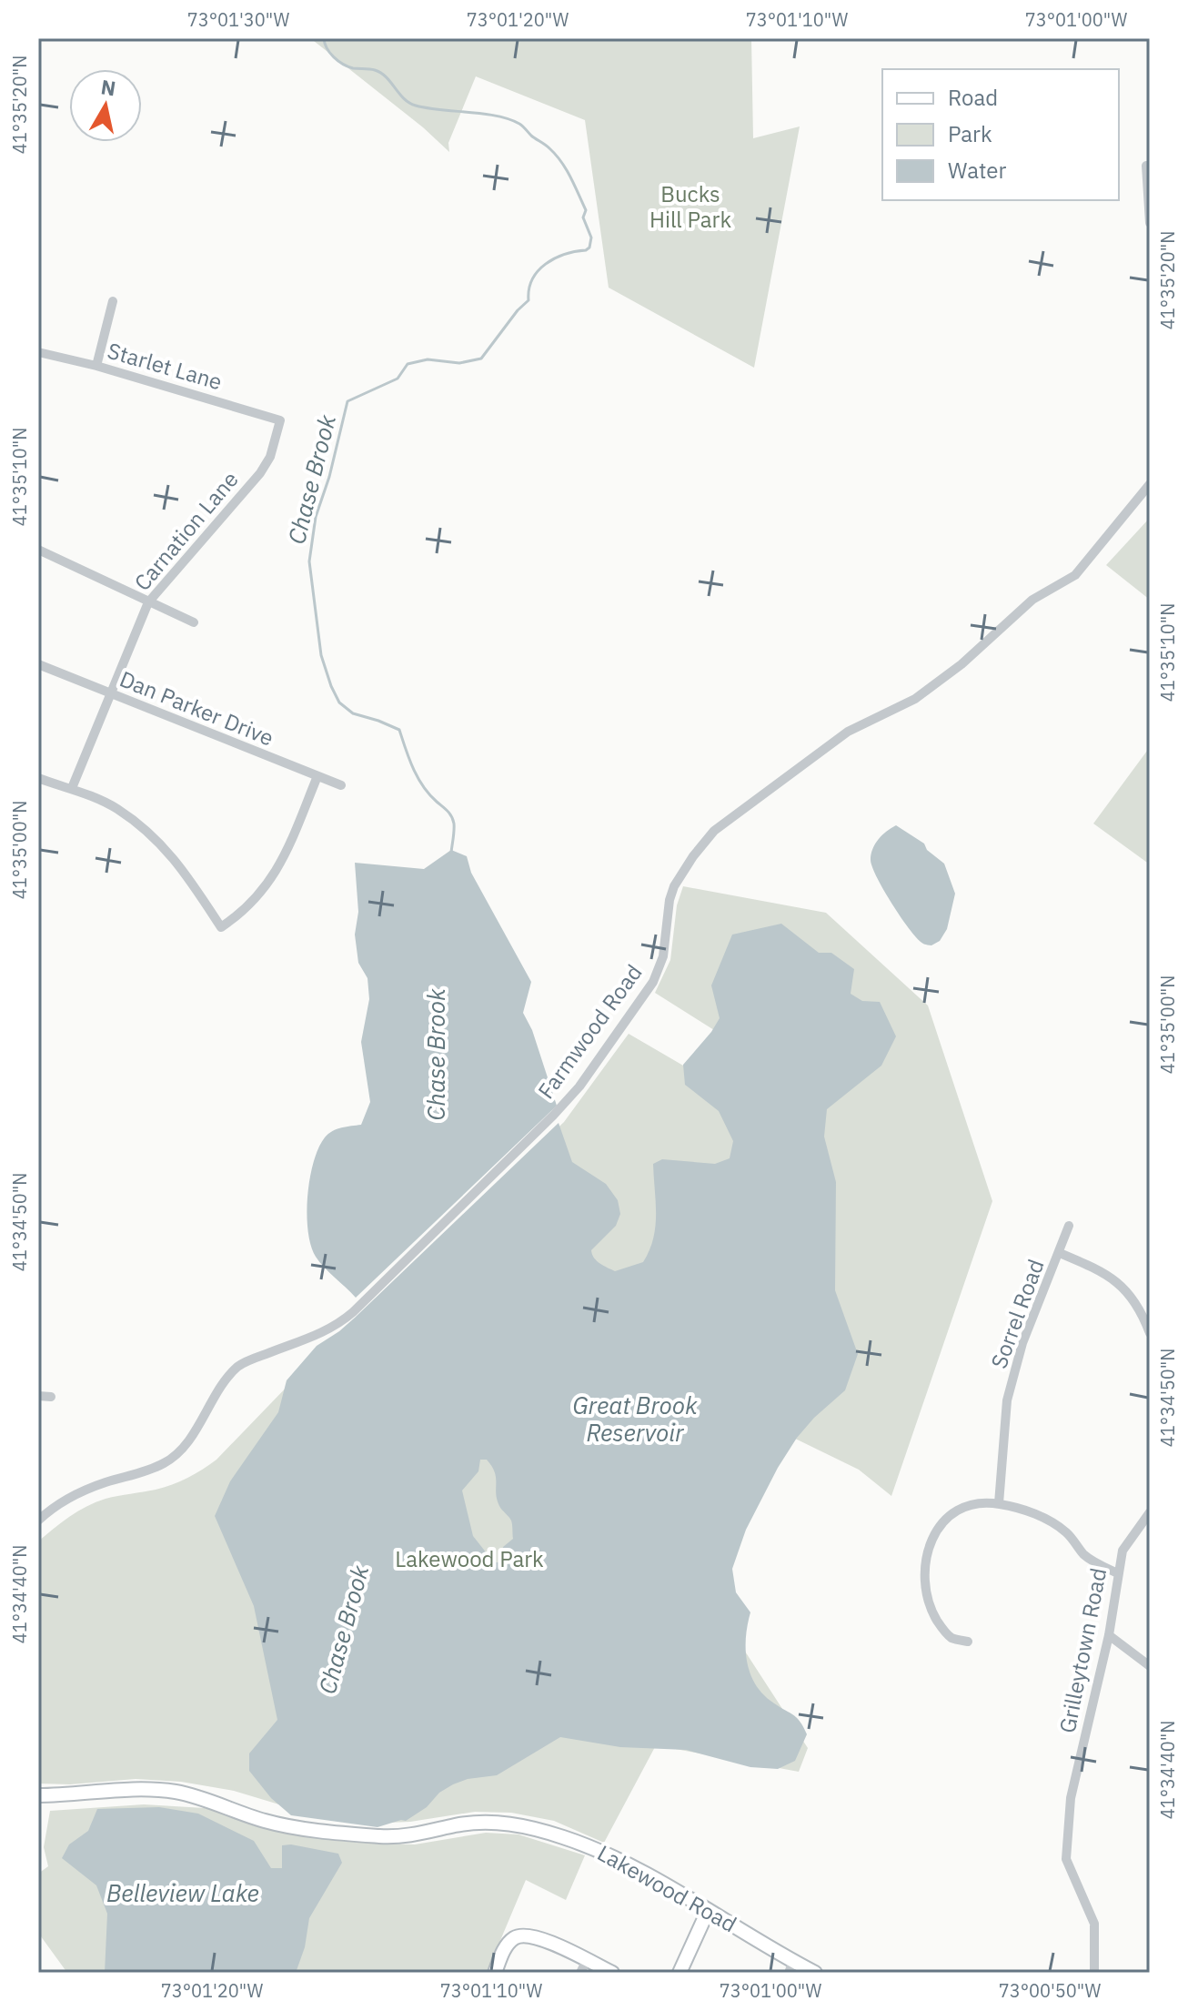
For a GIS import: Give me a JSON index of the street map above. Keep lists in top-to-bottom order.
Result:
{
  "streets": {
    "main road": ["Lakewood Road"],
    "street": [
      "Starlet Lane",
      "Carnation Lane",
      "Dan Parker Drive",
      "Farmwood Road",
      "Sorrel Road",
      "Grilleytown Road"
    ]
  },
  "crossings": [
    ["Starlet Lane", "Carnation Lane"],
    ["Carnation Lane", "Dan Parker Drive"]
  ],
  "water": ["Chase Brook", "Great Brook Reservoir", "Belleview Lake"],
  "parks": ["Bucks Hill Park", "Lakewood Park"],
  "legend": ["Road", "Park", "Water"],
  "north": "top",
  "coordinates": [
    "73°01'30\"W",
    "73°01'20\"W",
    "73°01'10\"W",
    "73°01'00\"W",
    "41°35'20\"N",
    "41°35'10\"N",
    "41°35'00\"N",
    "41°34'50\"N",
    "41°34'40\"N",
    "73°00'50\"W"
  ]
}
